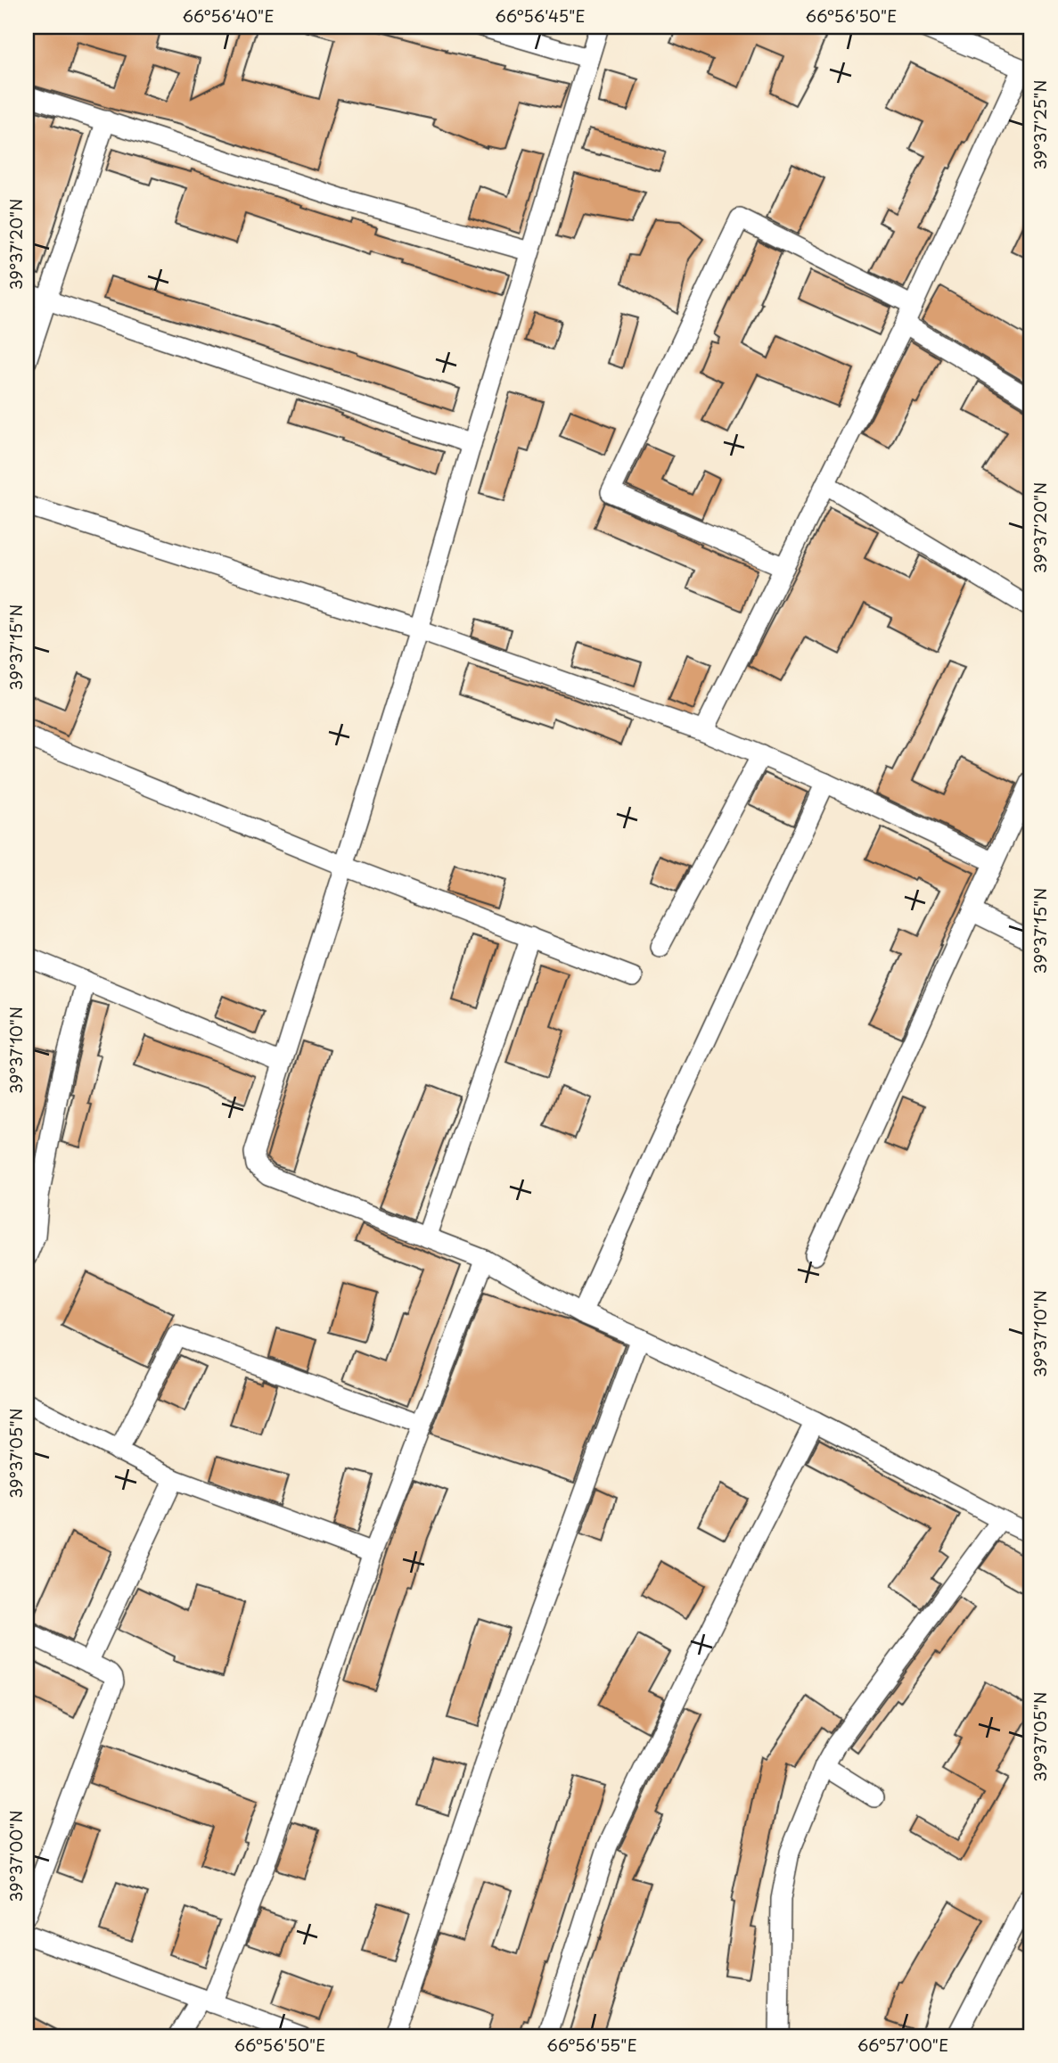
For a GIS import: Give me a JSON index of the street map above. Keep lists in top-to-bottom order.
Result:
{
  "coordinates": [
    "66°56'40\"E",
    "66°56'45\"E",
    "66°56'50\"E",
    "39°37'25\"N",
    "39°37'20\"N",
    "39°37'15\"N",
    "39°37'10\"N",
    "39°37'05\"N",
    "39°37'00\"N",
    "66°56'55\"E",
    "66°57'00\"E"
  ]
}
